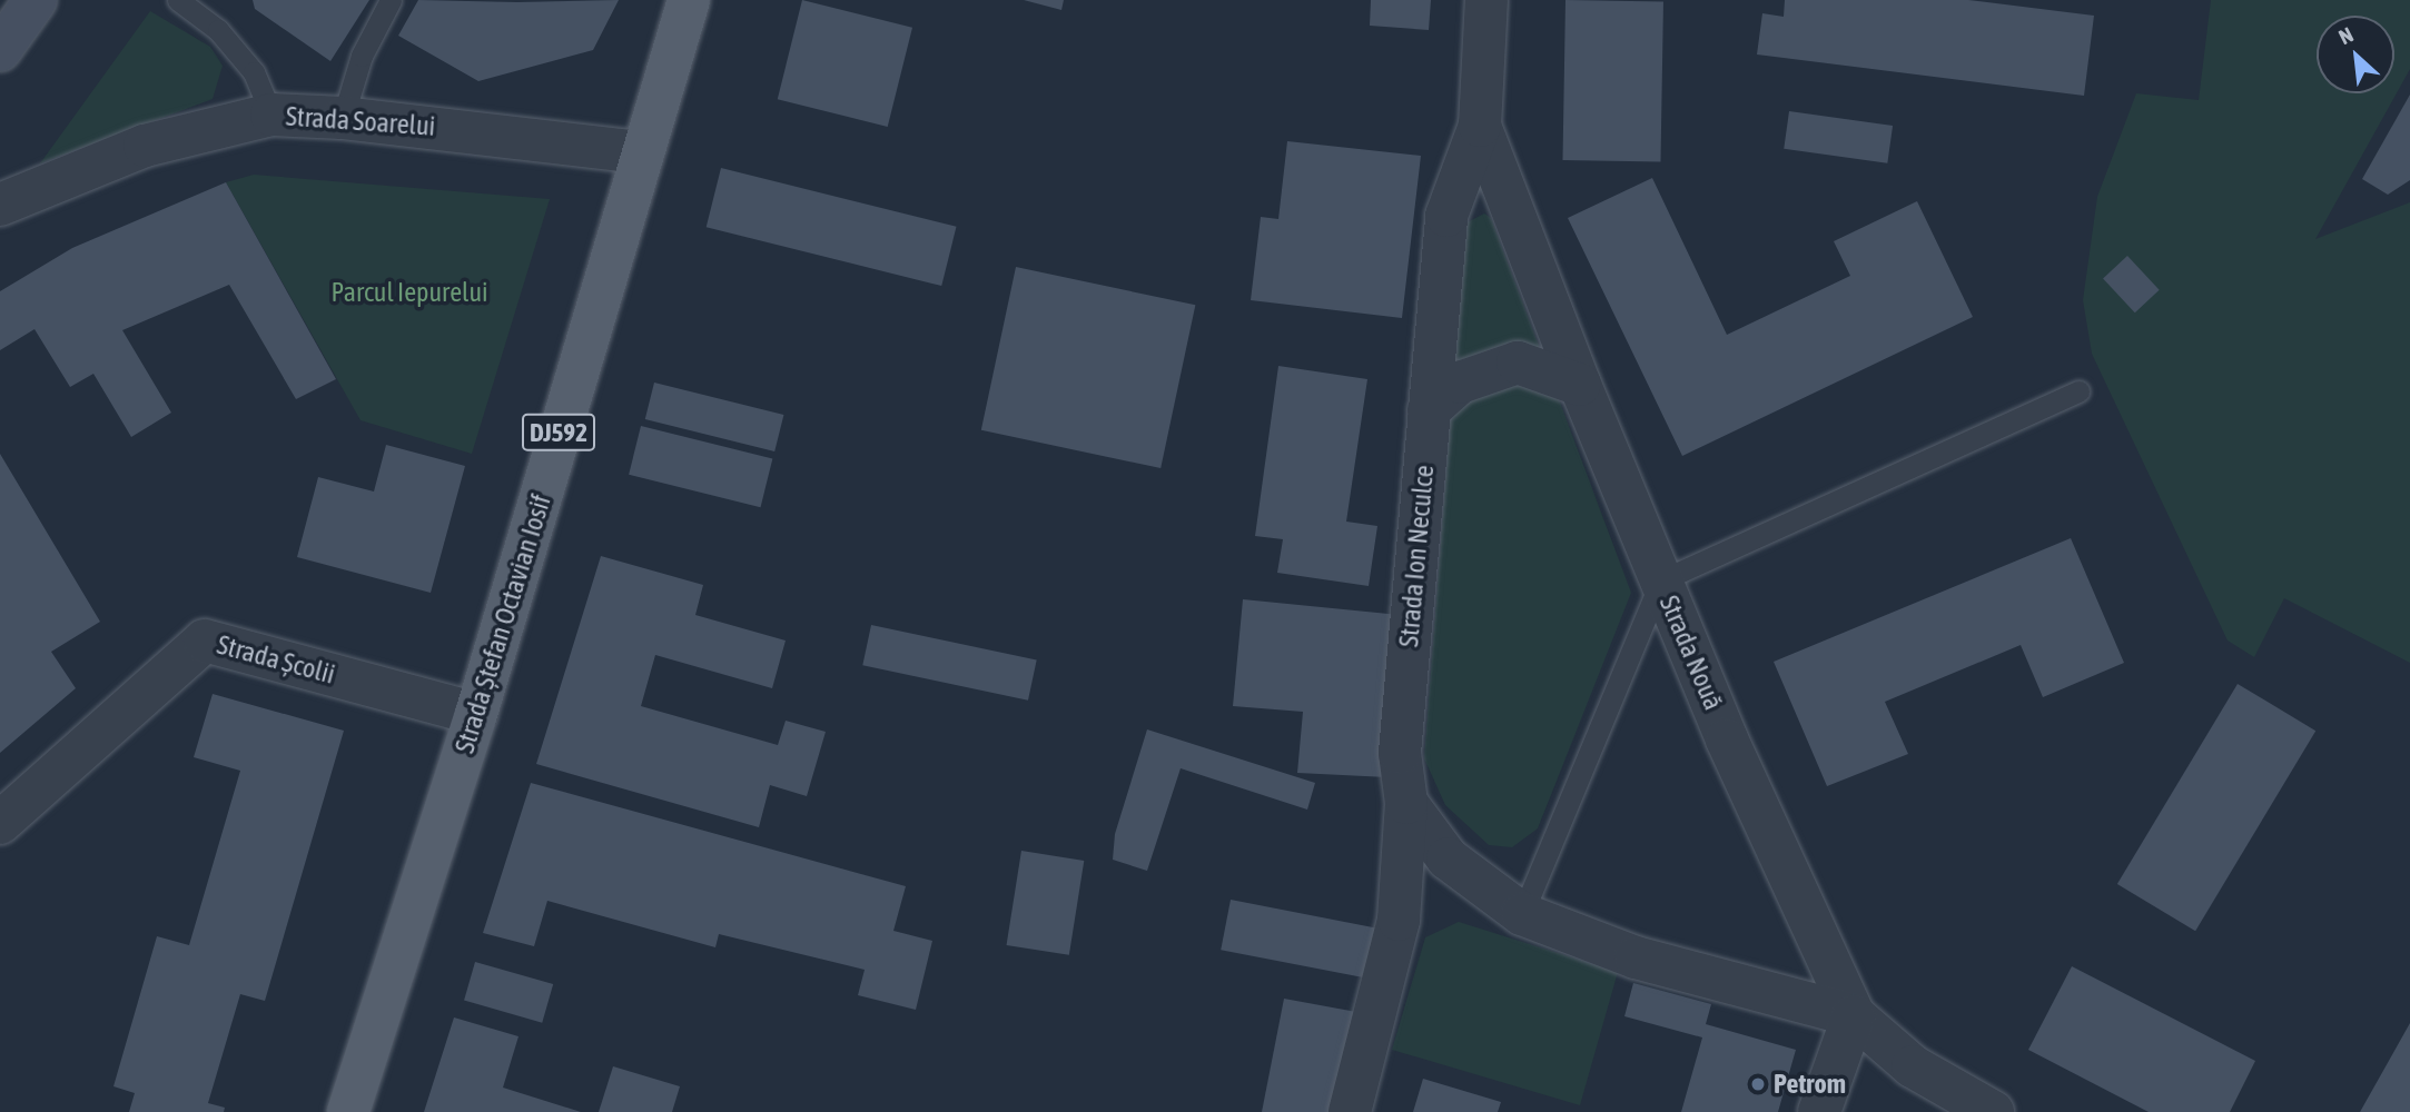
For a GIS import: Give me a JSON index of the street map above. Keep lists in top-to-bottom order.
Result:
{
  "streets": {
    "main road": ["DJ592", "Strada Ștefan Octavian Iosif"],
    "street": [
      "Strada Soarelui",
      "Strada Ion Neculce",
      "Strada Nouă",
      "Strada Școlii"
    ]
  },
  "crossings": [
    ["Strada Soarelui", "Strada Ștefan Octavian Iosif"],
    ["Strada Ion Neculce", "Strada Nouă"],
    ["Strada Ștefan Octavian Iosif", "Strada Școlii"]
  ],
  "parks": ["Parcul Iepurelui"],
  "places": ["Petrom"],
  "north": "top left"
}
